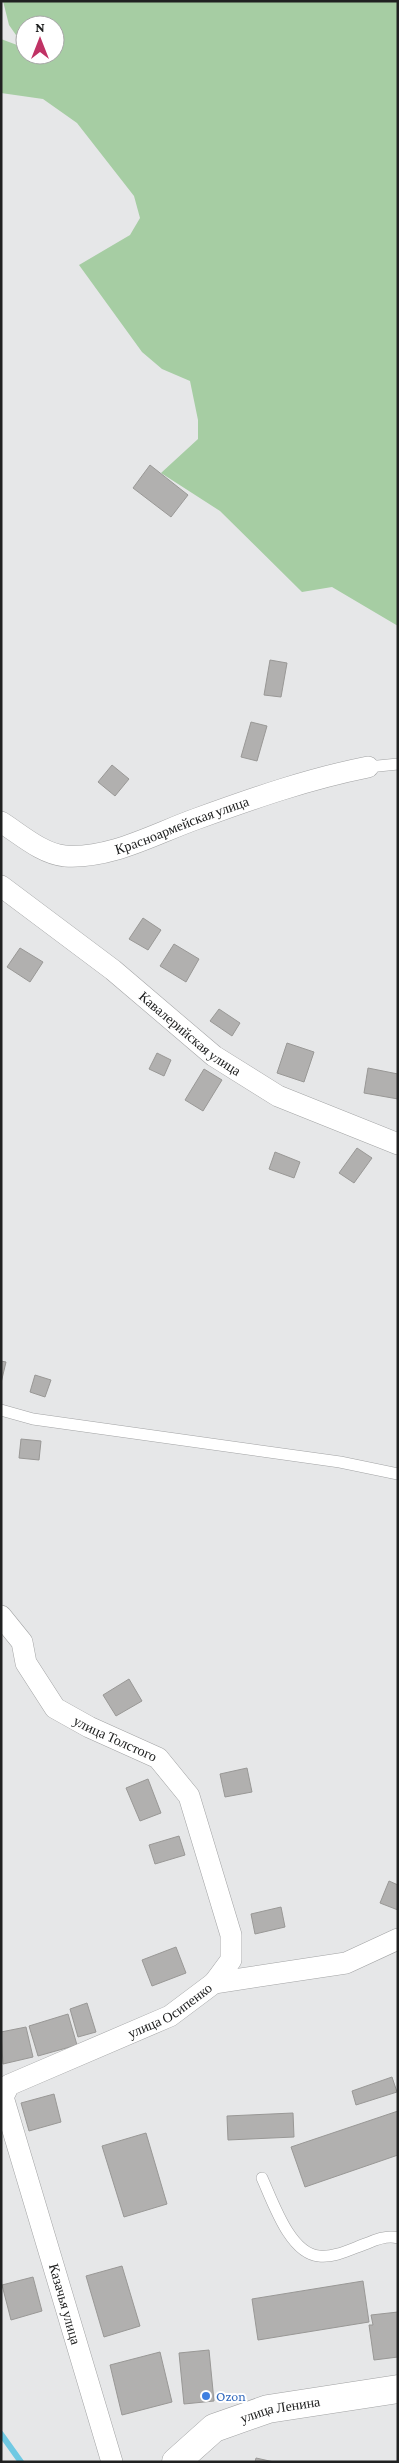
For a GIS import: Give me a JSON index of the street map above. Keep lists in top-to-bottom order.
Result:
{
  "streets": {
    "street": [
      "Красноармейская улица",
      "Кавалерийская улица",
      "улица Толстого",
      "улица Осипенко",
      "Казачья улица",
      "улица Ленина"
    ]
  },
  "crossings": [
    ["улица Толстого", "улица Осипенко"],
    ["улица Осипенко", "Казачья улица"]
  ],
  "places": ["Ozon"],
  "north": "top"
}
